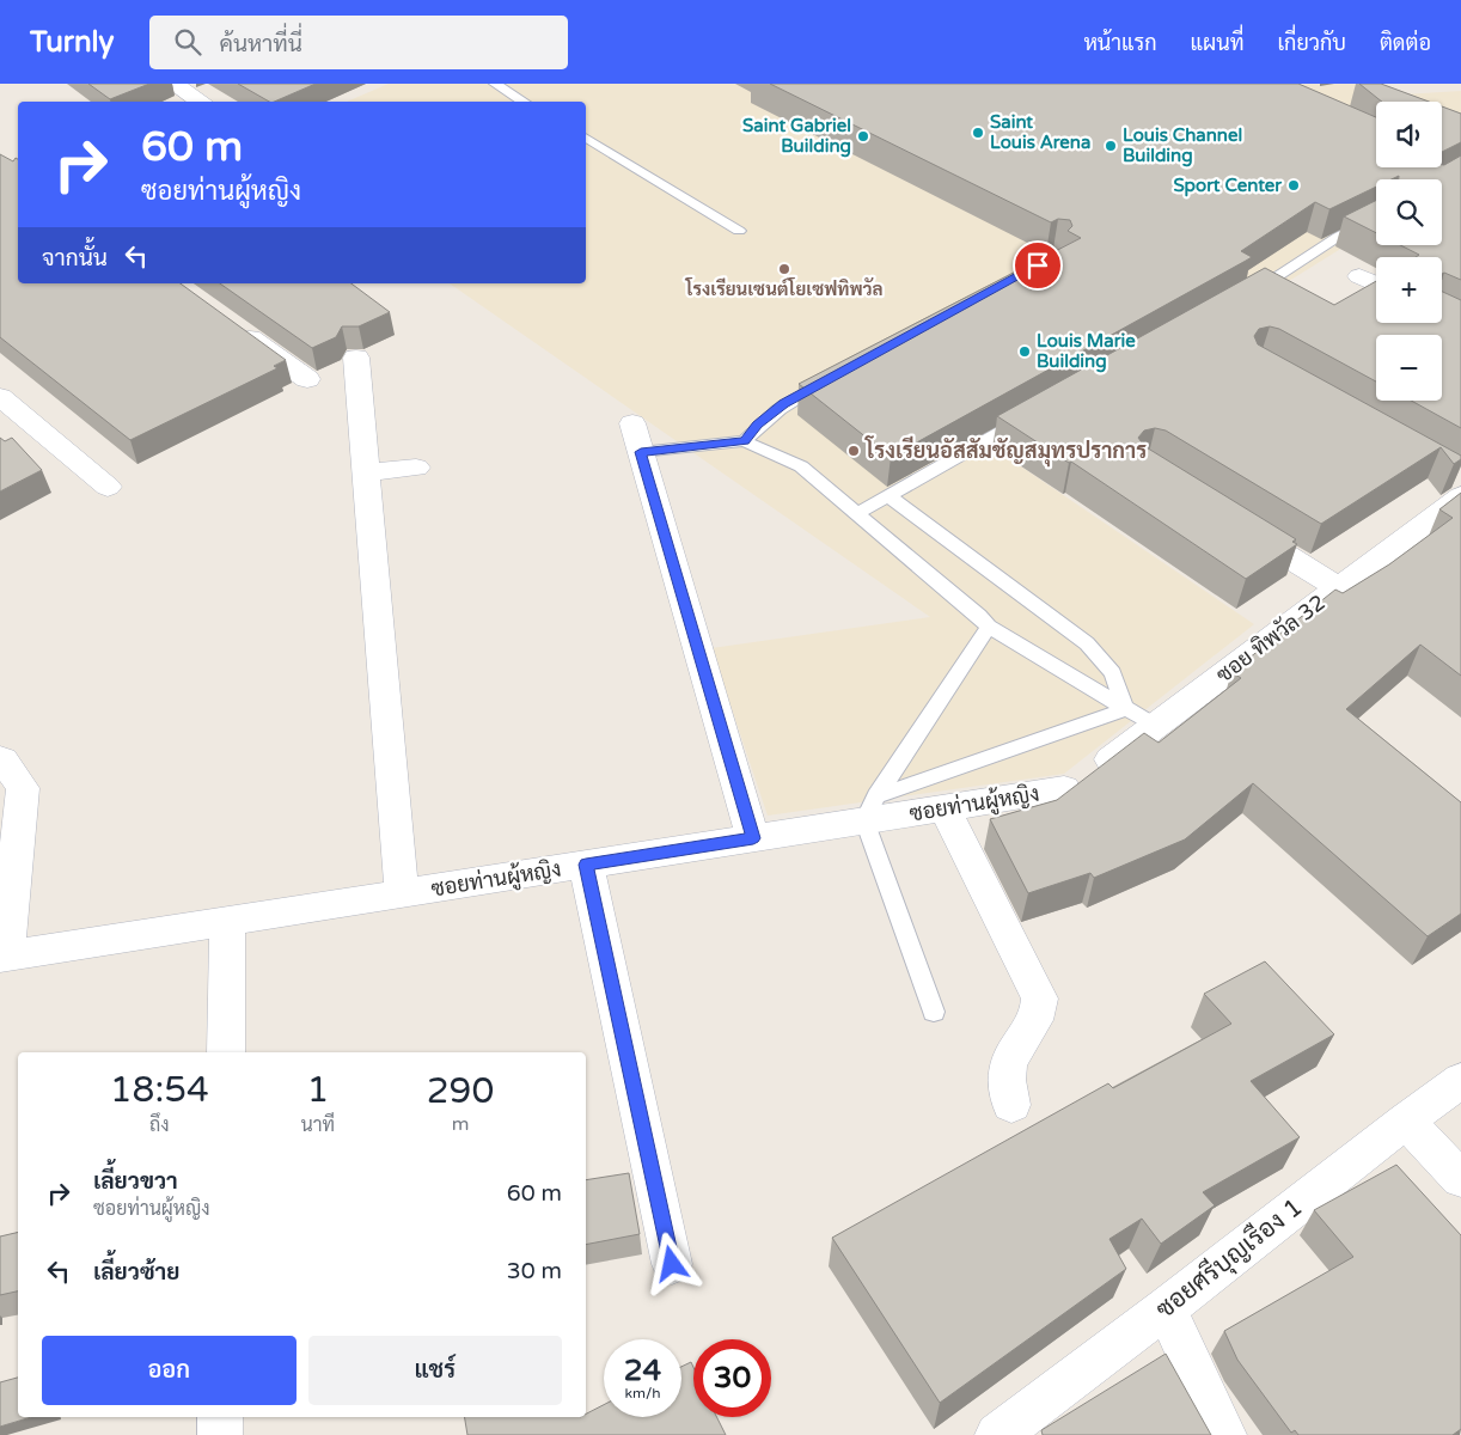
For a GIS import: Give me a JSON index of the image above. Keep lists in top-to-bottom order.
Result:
{
  "streets": {
    "street": ["ซอย ทิพวัล 32", "ซอยท่านผู้หญิง", "ซอยศรีบุญเรือง 1"]
  },
  "crossings": [
    ["ซอย ทิพวัล 32", "ซอยท่านผู้หญิง"]
  ],
  "places": [
    "Saint Louis Arena",
    "Saint Gabriel Building",
    "Louis Channel Building",
    "Sport Center",
    "โรงเรียนเซนต์โยเซฟทิพวัล",
    "Louis Marie Building",
    "โรงเรียนอัสสัมชัญสมุทรปราการ"
  ],
  "page": {
    "header": "Turnly",
    "search": "ค้นหาที่นี่",
    "nav": [
      "หน้าแรก",
      "แผนที่",
      "เกี่ยวกับ",
      "ติดต่อ"
    ],
    "map_buttons": ["+", "−"],
    "turn": ["60 m", "ซอยท่านผู้หญิง"],
    "then": "จากนั้น",
    "eta": [
      "18:54",
      "ถึง",
      "1",
      "นาที",
      "290",
      "m"
    ],
    "list": [
      {
        "name": "เลี้ยวขวา",
        "note": "ซอยท่านผู้หญิง",
        "value": "60 m"
      },
      {
        "name": "เลี้ยวซ้าย",
        "value": "30 m"
      }
    ],
    "buttons": ["ออก", "แชร์"],
    "speed": "24 km/h",
    "limit": "30"
  }
}
